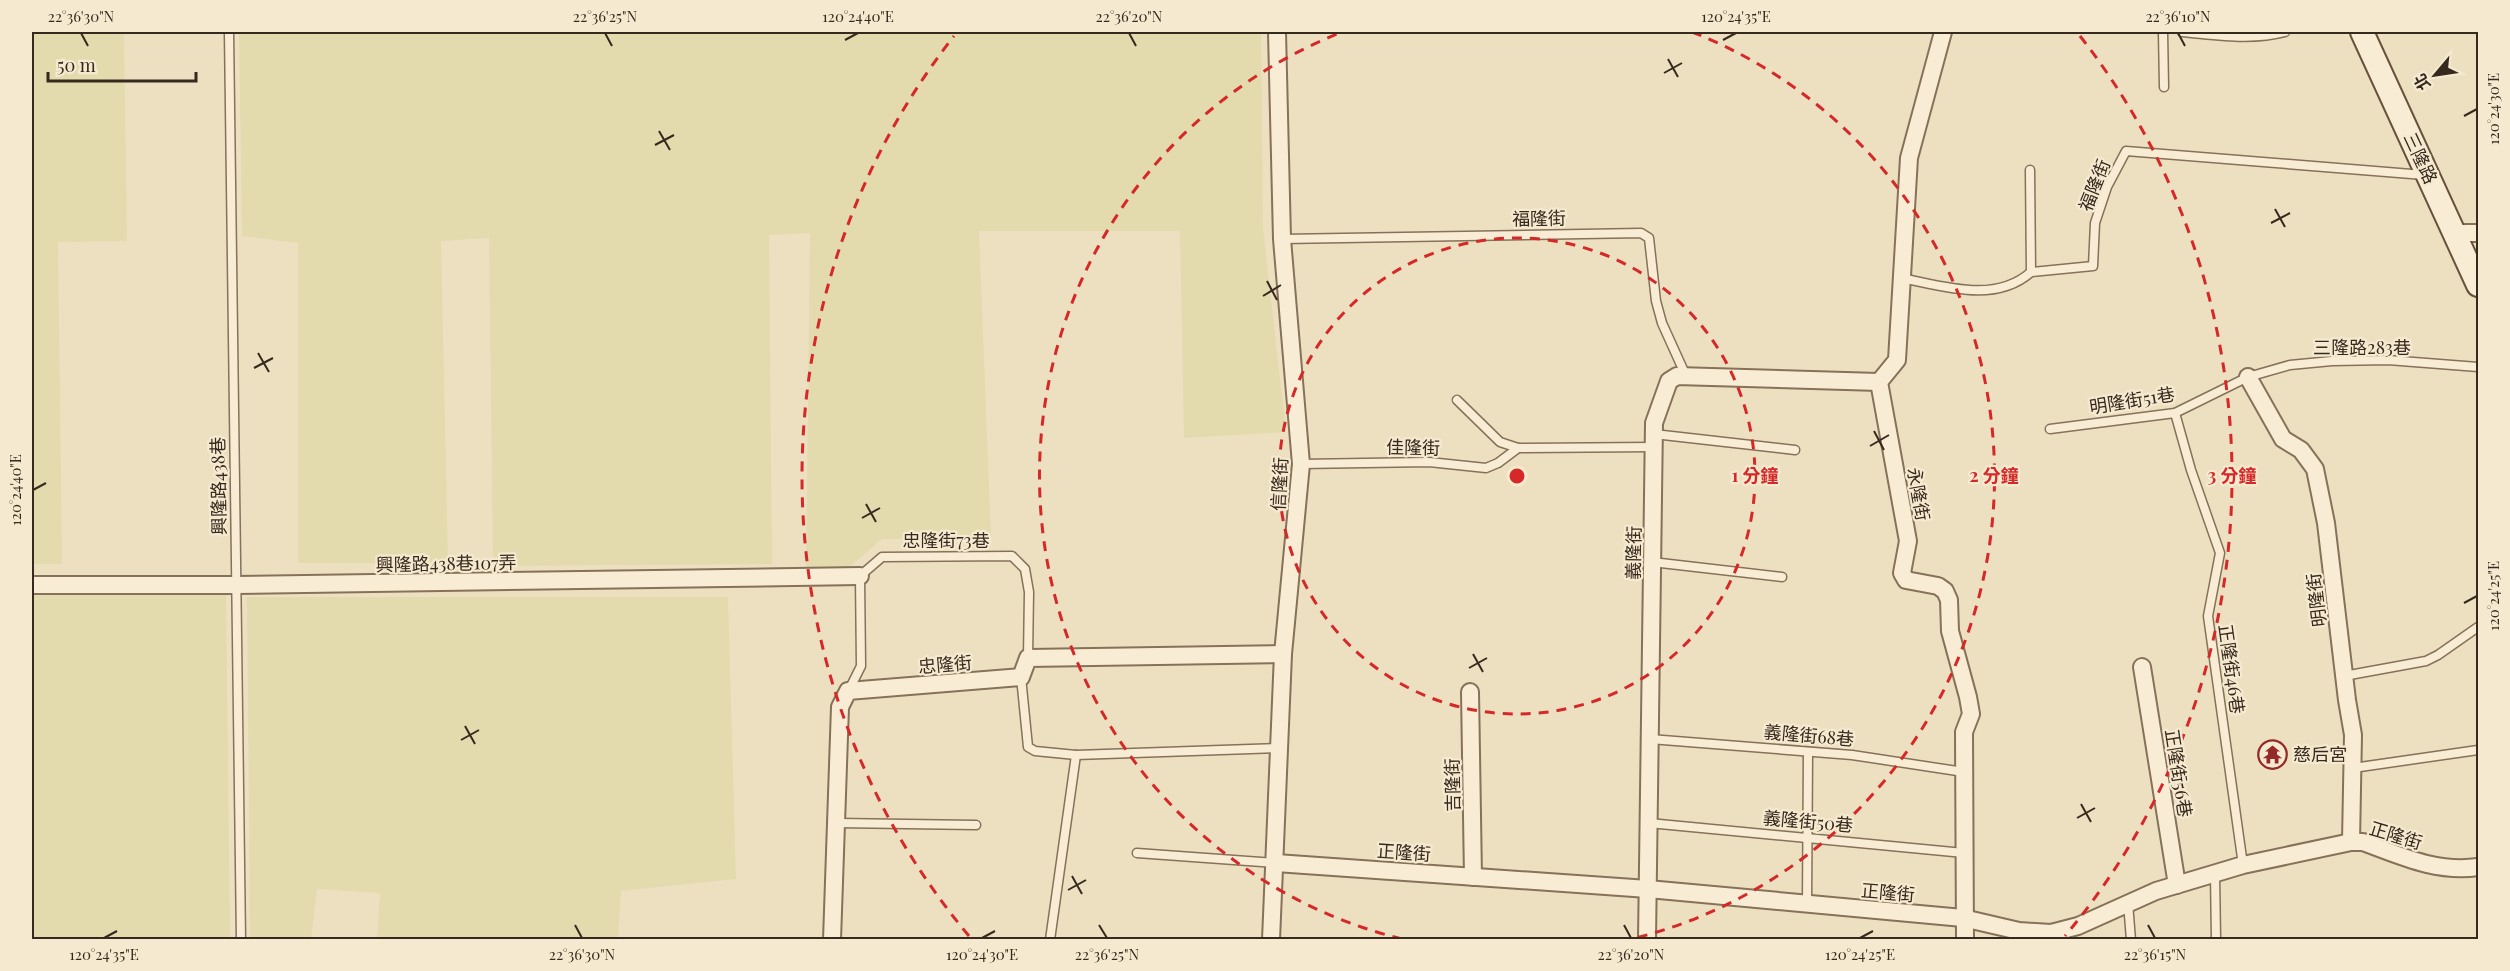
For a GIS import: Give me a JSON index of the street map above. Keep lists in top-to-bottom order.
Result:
{
  "streets": {
    "street": [
      "三隆路",
      "信隆街",
      "永隆街",
      "義隆街",
      "興隆路438巷107弄",
      "明隆街",
      "忠隆街",
      "正隆街56巷",
      "吉隆街",
      "正隆街"
    ],
    "lane": [
      "福隆街",
      "三隆路283巷",
      "明隆街51巷",
      "佳隆街",
      "興隆路438巷",
      "忠隆街73巷",
      "正隆街46巷",
      "義隆街68巷",
      "義隆街50巷"
    ]
  },
  "crossings": [
    ["三隆路", "福隆街"],
    ["福隆街", "信隆街"],
    ["福隆街", "義隆街"],
    ["三隆路283巷", "明隆街51巷"],
    ["三隆路283巷", "明隆街"],
    ["明隆街51巷", "明隆街"],
    ["明隆街51巷", "正隆街46巷"],
    ["佳隆街", "信隆街"],
    ["信隆街", "正隆街"],
    ["興隆路438巷", "興隆路438巷107弄"],
    ["永隆街", "義隆街68巷"],
    ["永隆街", "義隆街50巷"],
    ["永隆街", "正隆街"],
    ["忠隆街73巷", "興隆路438巷107弄"],
    ["義隆街", "義隆街68巷"],
    ["義隆街", "義隆街50巷"],
    ["義隆街", "正隆街"],
    ["明隆街", "正隆街"],
    ["正隆街46巷", "正隆街"],
    ["正隆街56巷", "正隆街"],
    ["吉隆街", "正隆街"]
  ],
  "places": {
    "temple": ["慈后宮"]
  },
  "scale_bar": "50 m",
  "north": "bottom left",
  "coordinates": [
    "22°36'30\"N",
    "22°36'25\"N",
    "120°24'40\"E",
    "22°36'20\"N",
    "120°24'35\"E",
    "22°36'10\"N",
    "120°24'30\"E",
    "120°24'25\"E",
    "22°36'15\"N"
  ],
  "rings": ["1 分鐘", "2 分鐘", "3 分鐘"]
}
